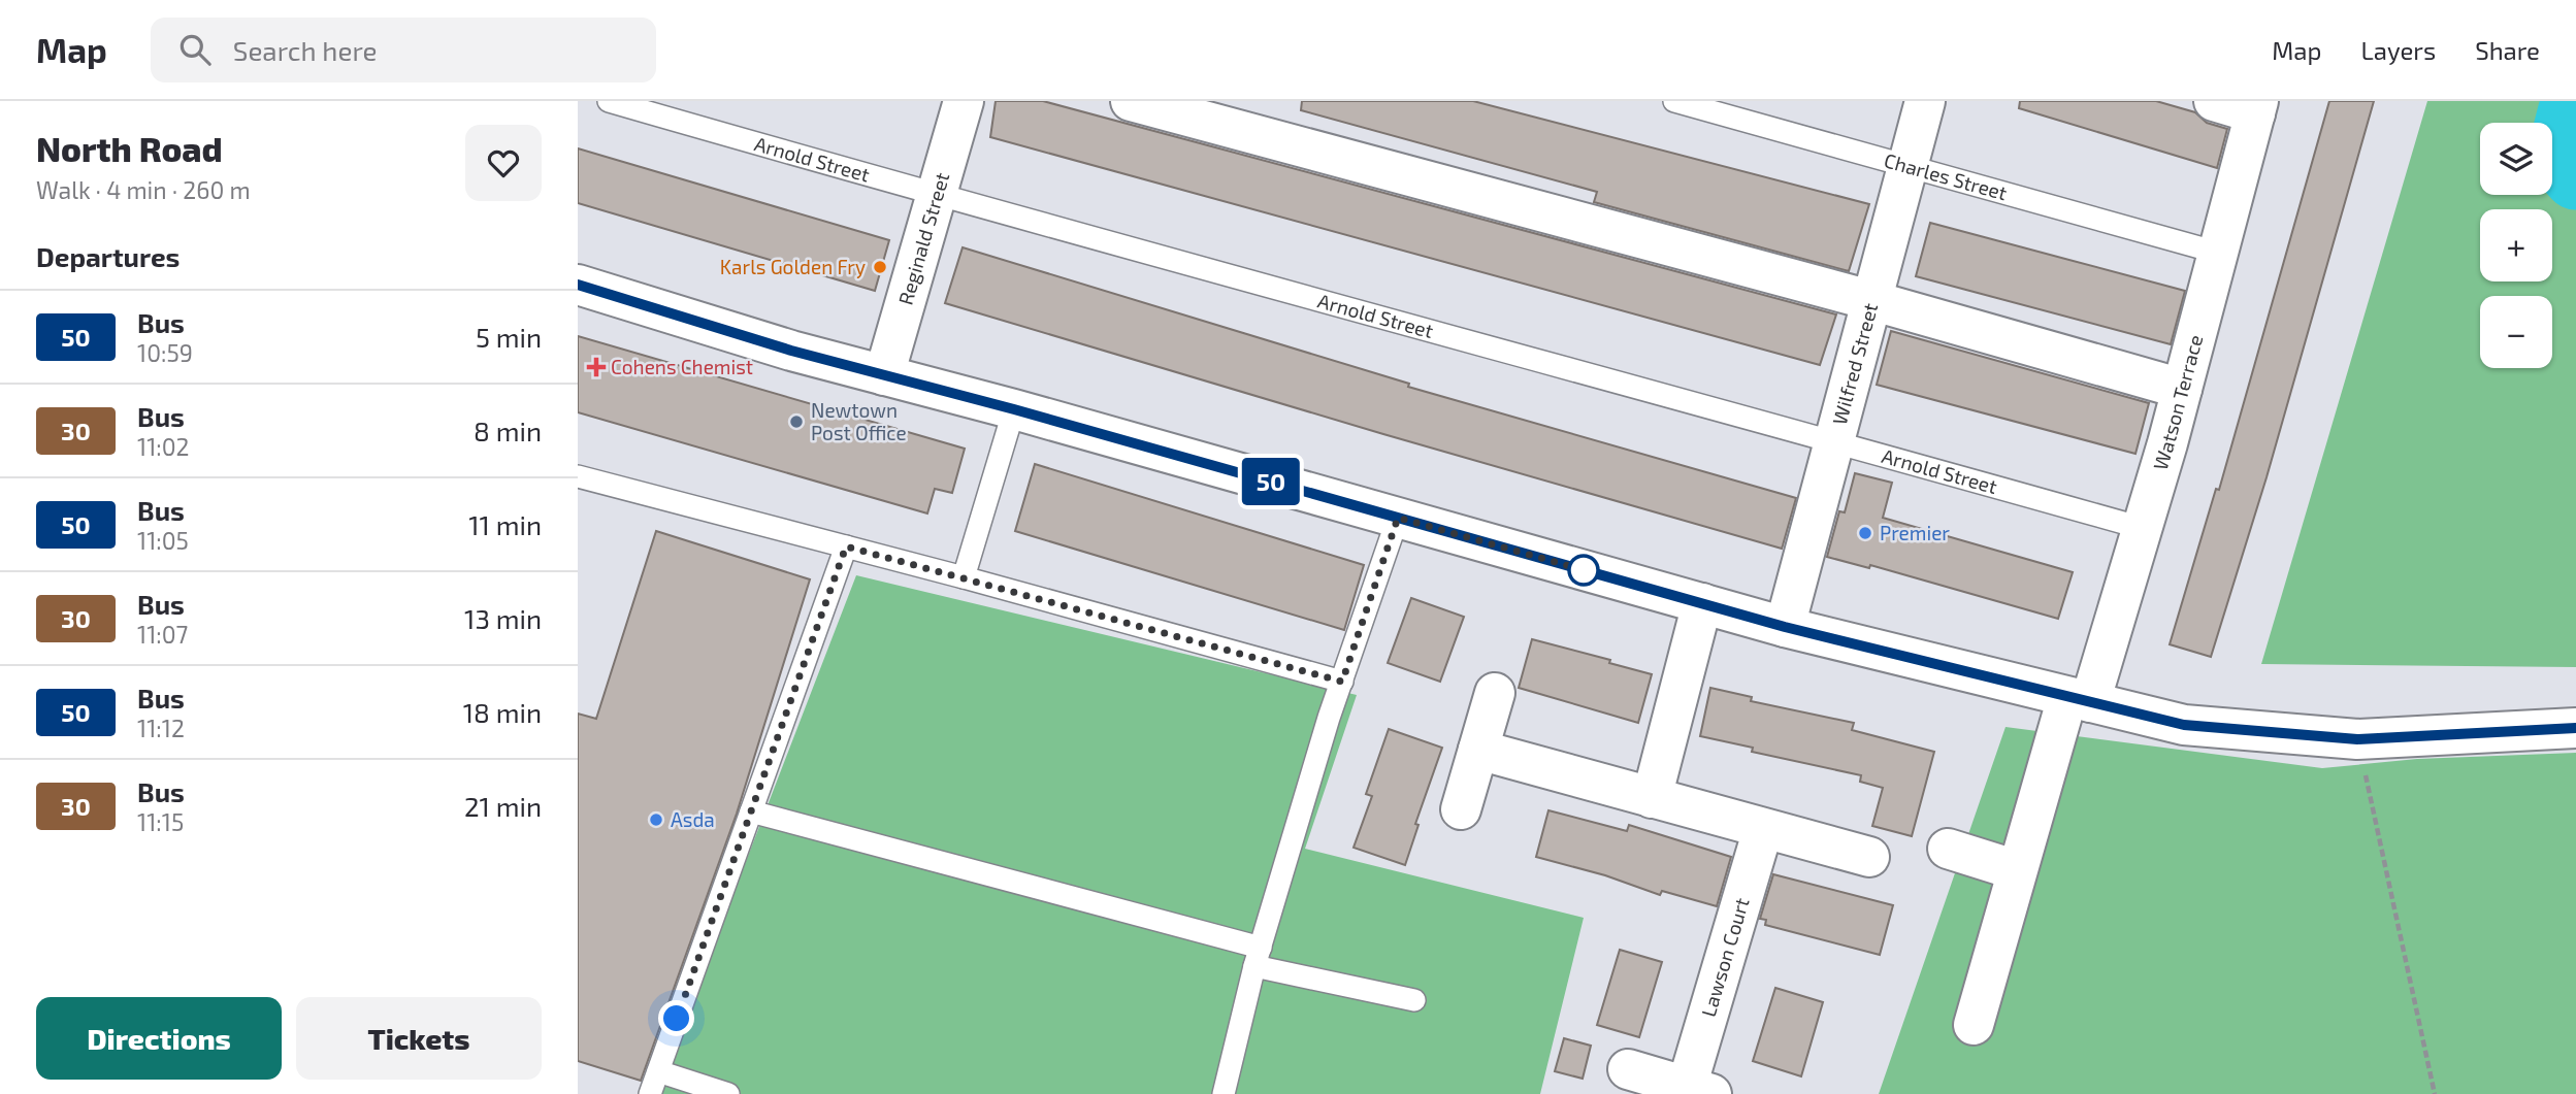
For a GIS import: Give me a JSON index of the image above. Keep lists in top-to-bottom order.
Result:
{
  "streets": {
    "street": [
      "Reginald Street",
      "Wilfred Street",
      "Watson Terrace",
      "Lawson Court"
    ],
    "lane": ["Arnold Street", "Charles Street"]
  },
  "crossings": [
    ["Arnold Street", "Reginald Street"],
    ["Arnold Street", "Wilfred Street"],
    ["Arnold Street", "Watson Terrace"],
    ["Charles Street", "Wilfred Street"],
    ["Charles Street", "Watson Terrace"]
  ],
  "places": {
    "other": [
      "Karls Golden Fry",
      "Newtown Post Office",
      "Premier",
      "Asda"
    ],
    "health": ["Cohens Chemist"]
  },
  "lines": ["bus line 50"],
  "page": {
    "header": "Map",
    "search": "Search here",
    "nav": ["Map", "Layers", "Share"],
    "heading": [
      ["North Road", "Walk · 4 min · 260 m"],
      "Departures"
    ],
    "on_map": "50",
    "map_buttons": ["+", "−"],
    "list": [
      {
        "mark": "50",
        "name": "Bus",
        "note": "10:59",
        "value": "5 min"
      },
      {
        "mark": "30",
        "name": "Bus",
        "note": "11:02",
        "value": "8 min"
      },
      {
        "mark": "50",
        "name": "Bus",
        "note": "11:05",
        "value": "11 min"
      },
      {
        "mark": "30",
        "name": "Bus",
        "note": "11:07",
        "value": "13 min"
      },
      {
        "mark": "50",
        "name": "Bus",
        "note": "11:12",
        "value": "18 min"
      },
      {
        "mark": "30",
        "name": "Bus",
        "note": "11:15",
        "value": "21 min"
      }
    ],
    "buttons": ["Directions", "Tickets"]
  }
}
